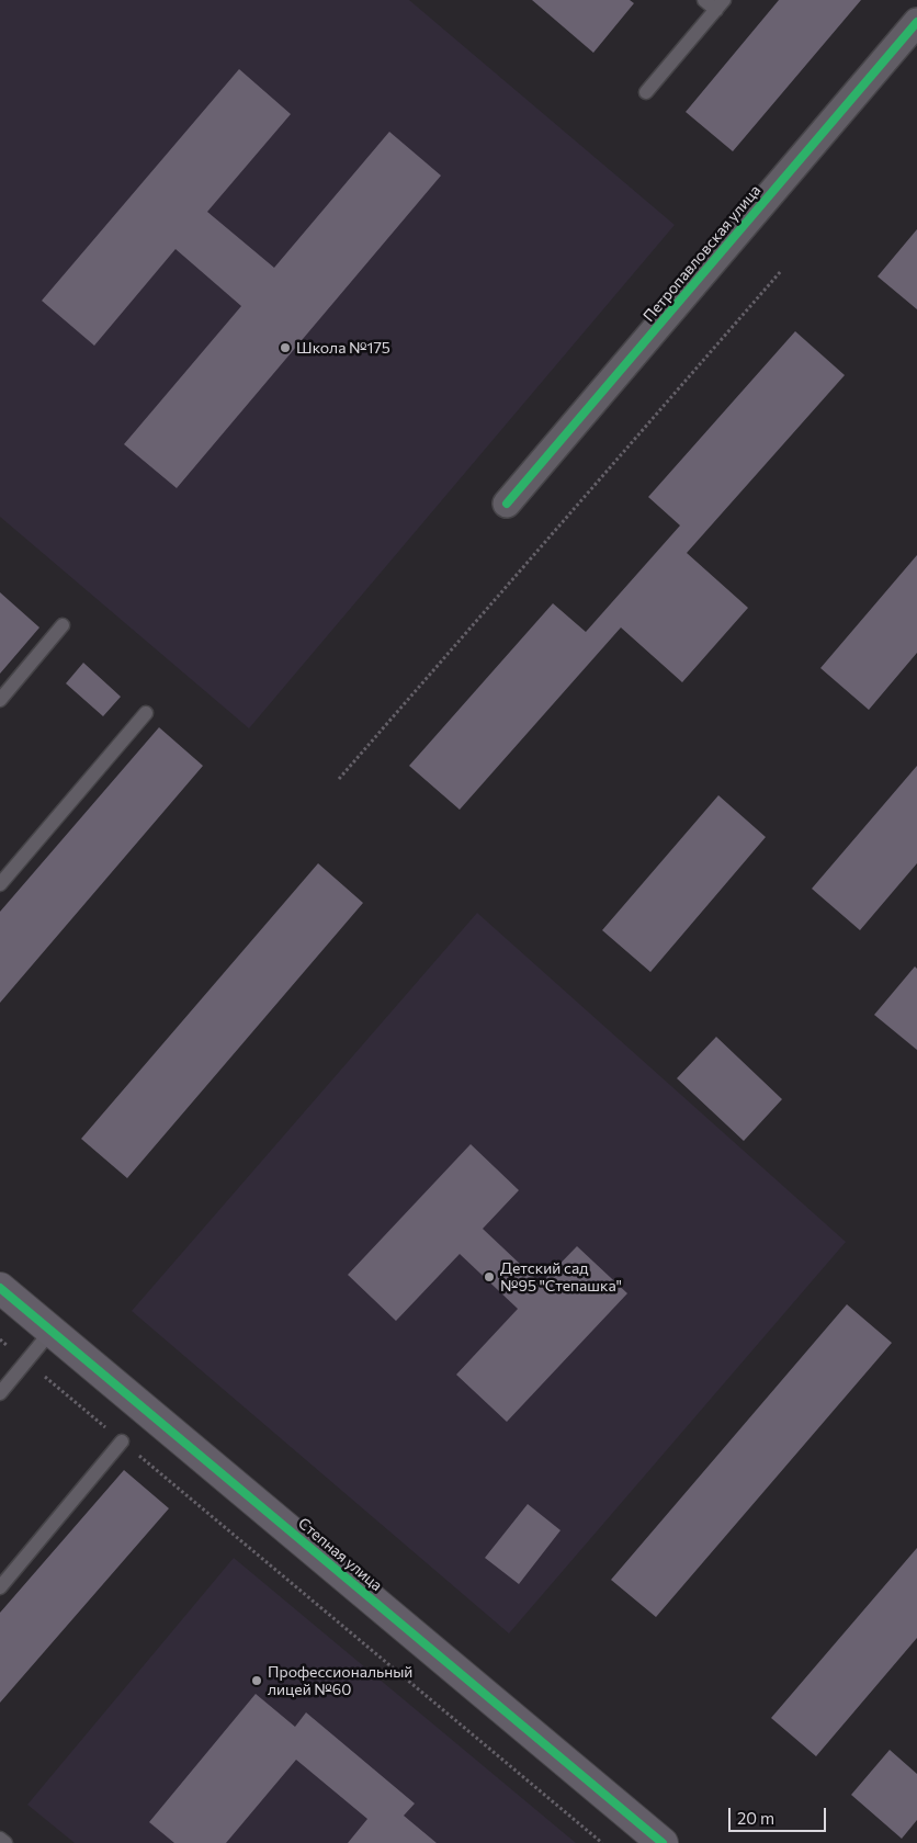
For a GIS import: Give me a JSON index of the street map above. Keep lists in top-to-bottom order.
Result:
{
  "streets": {
    "street": ["Петропавловская улица", "Степная улица"]
  },
  "places": ["Школа №175", "Детский сад №95 \"Степашка\"", "Профессиональный лицей №60"],
  "scale_bar": "20 m"
}
